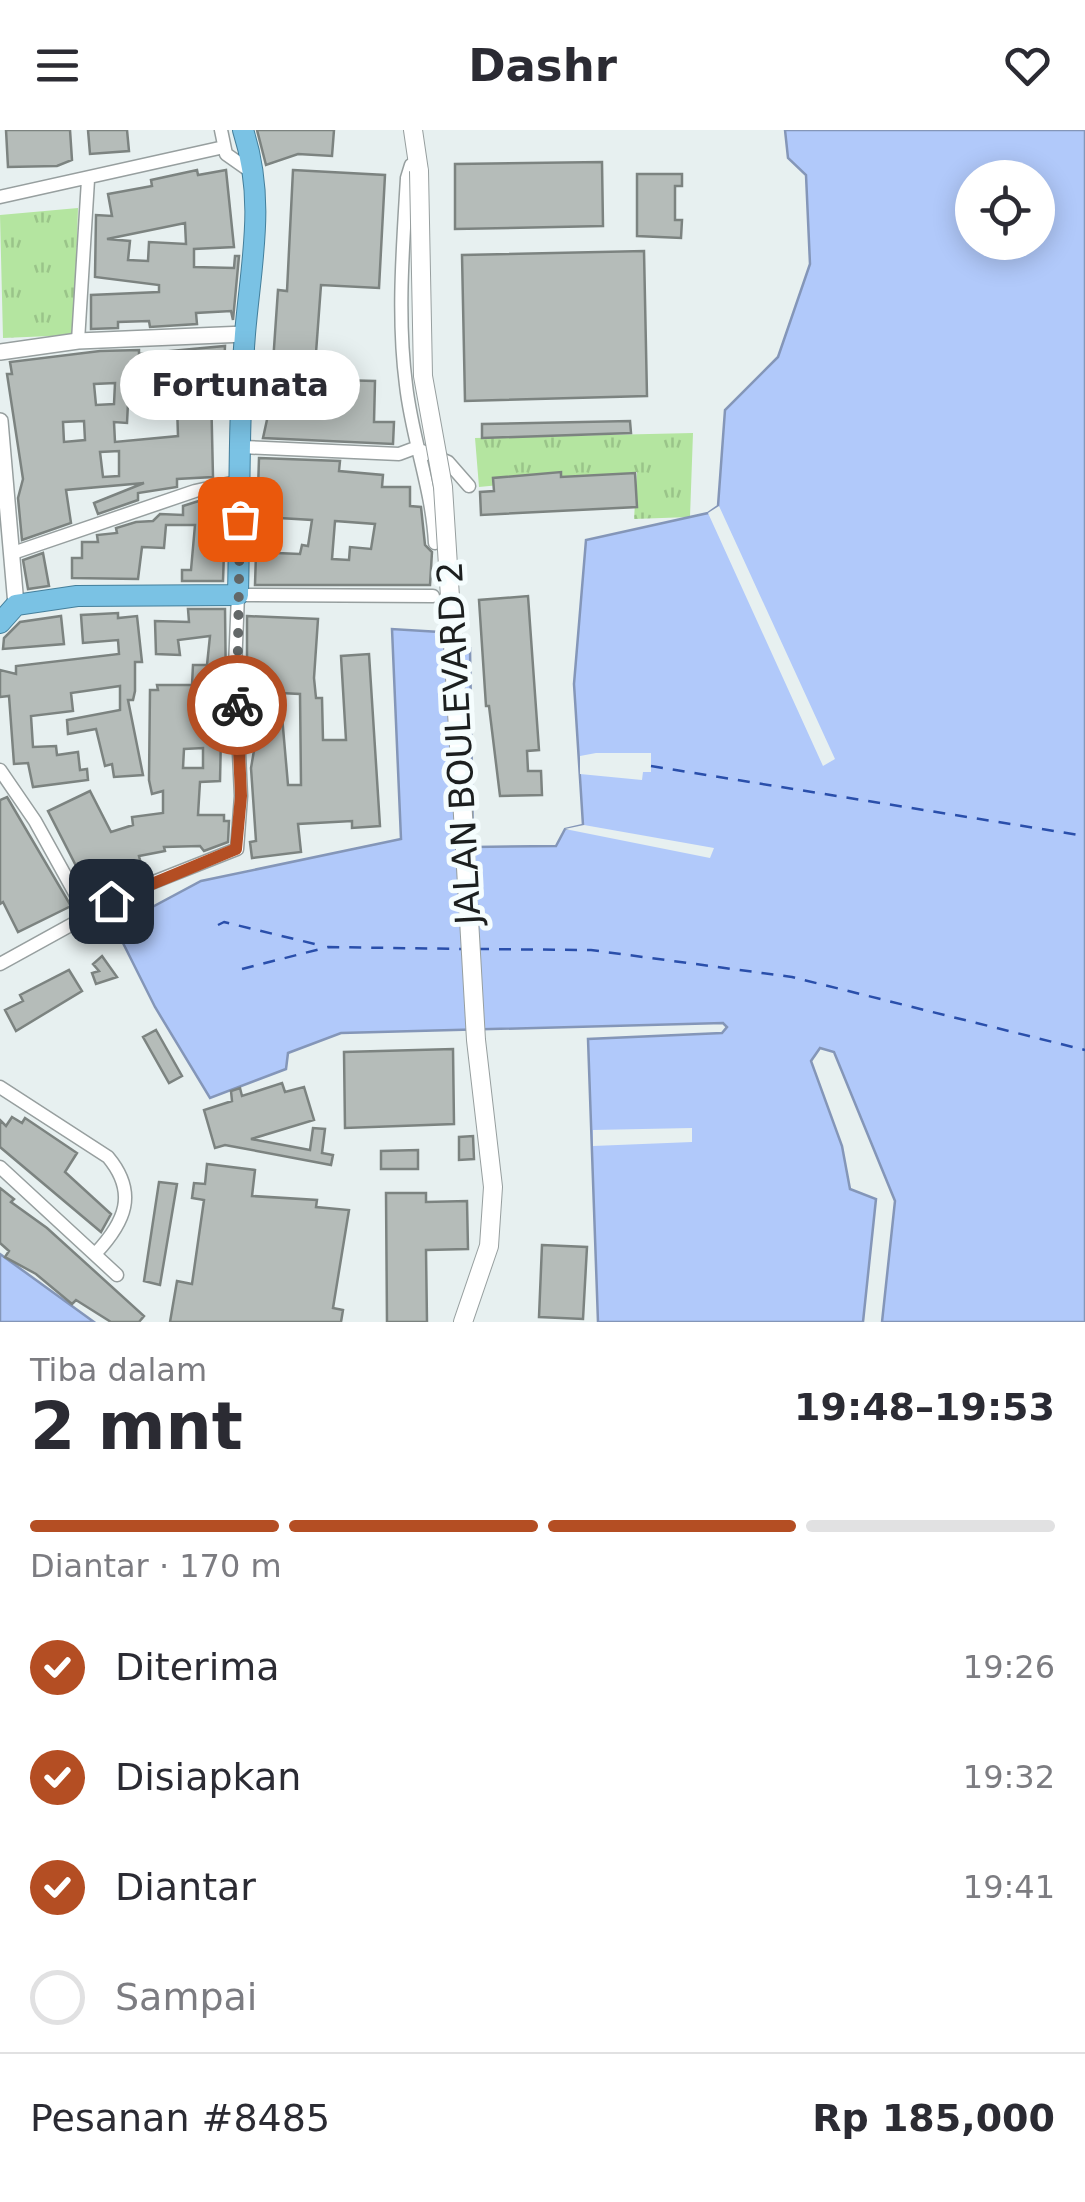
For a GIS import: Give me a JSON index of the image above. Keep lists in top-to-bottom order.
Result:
{
  "streets": {
    "main road": ["JALAN BOULEVARD 2"]
  },
  "places": ["Fortunata"],
  "page": {
    "header": "Dashr",
    "bubble": "Fortunata",
    "heading": ["2 mnt", "Tiba dalam", "19:48–19:53"],
    "panel": ["Pesanan #8485", "Rp 185,000"],
    "bar": "Diantar · 170 m",
    "list": [
      ["Diterima", "19:26"],
      ["Disiapkan", "19:32"],
      ["Diantar", "19:41"],
      "Sampai"
    ]
  }
}
